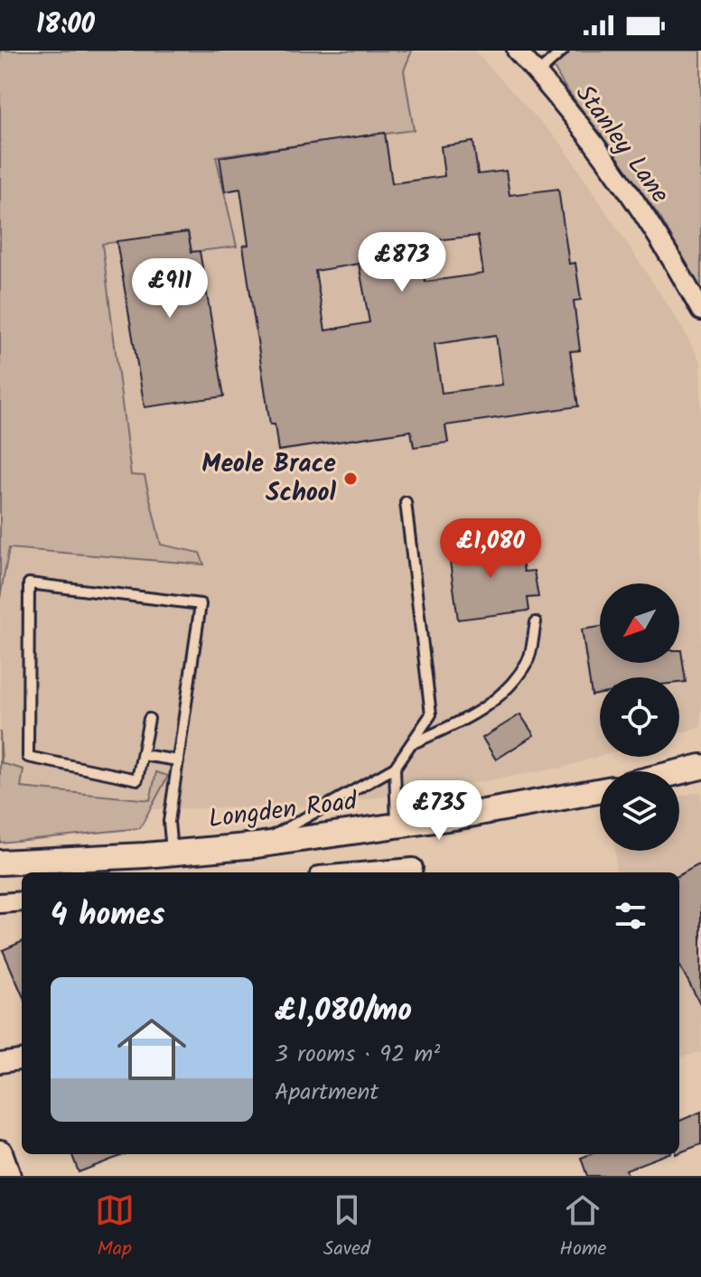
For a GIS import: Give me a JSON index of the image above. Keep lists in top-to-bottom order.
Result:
{
  "streets": {
    "street": ["Stanley Lane", "Longden Road"]
  },
  "places": ["Meole Brace School"],
  "north": "bottom left",
  "page": {
    "status": "18:00",
    "price": [
      "£873",
      "£911",
      "£1,080",
      "£735"
    ],
    "heading": "4 homes",
    "list": [
      {
        "name": "£1,080/mo",
        "note": "3 rooms · 92 m² · Apartment"
      }
    ],
    "tabs": ["Map", "Saved", "Home"]
  }
}
